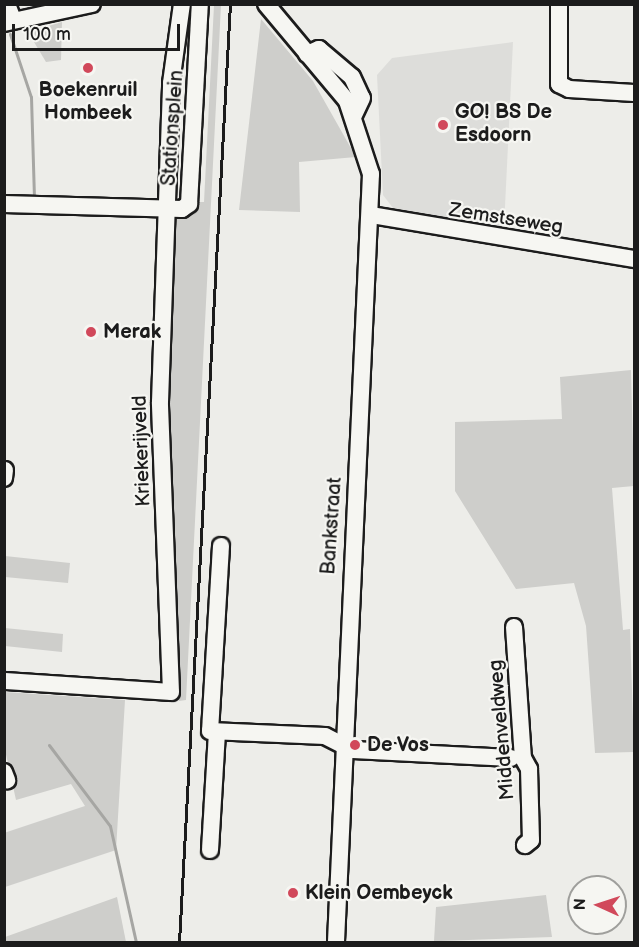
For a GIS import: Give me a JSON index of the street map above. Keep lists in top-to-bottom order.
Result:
{
  "streets": {
    "street": [
      "Stationsplein",
      "Zemstseweg",
      "Kriekerijveld",
      "Bankstraat",
      "Middenveldweg"
    ]
  },
  "crossings": [
    ["Stationsplein", "Kriekerijveld"],
    ["Zemstseweg", "Bankstraat"],
    ["Bankstraat", "Middenveldweg"]
  ],
  "places": [
    "Boekenruil Hombeek",
    "GO! BS De Esdoorn",
    "Merak",
    "De Vos",
    "Klein Oembeyck"
  ],
  "scale_bar": "100 m",
  "north": "left"
}
